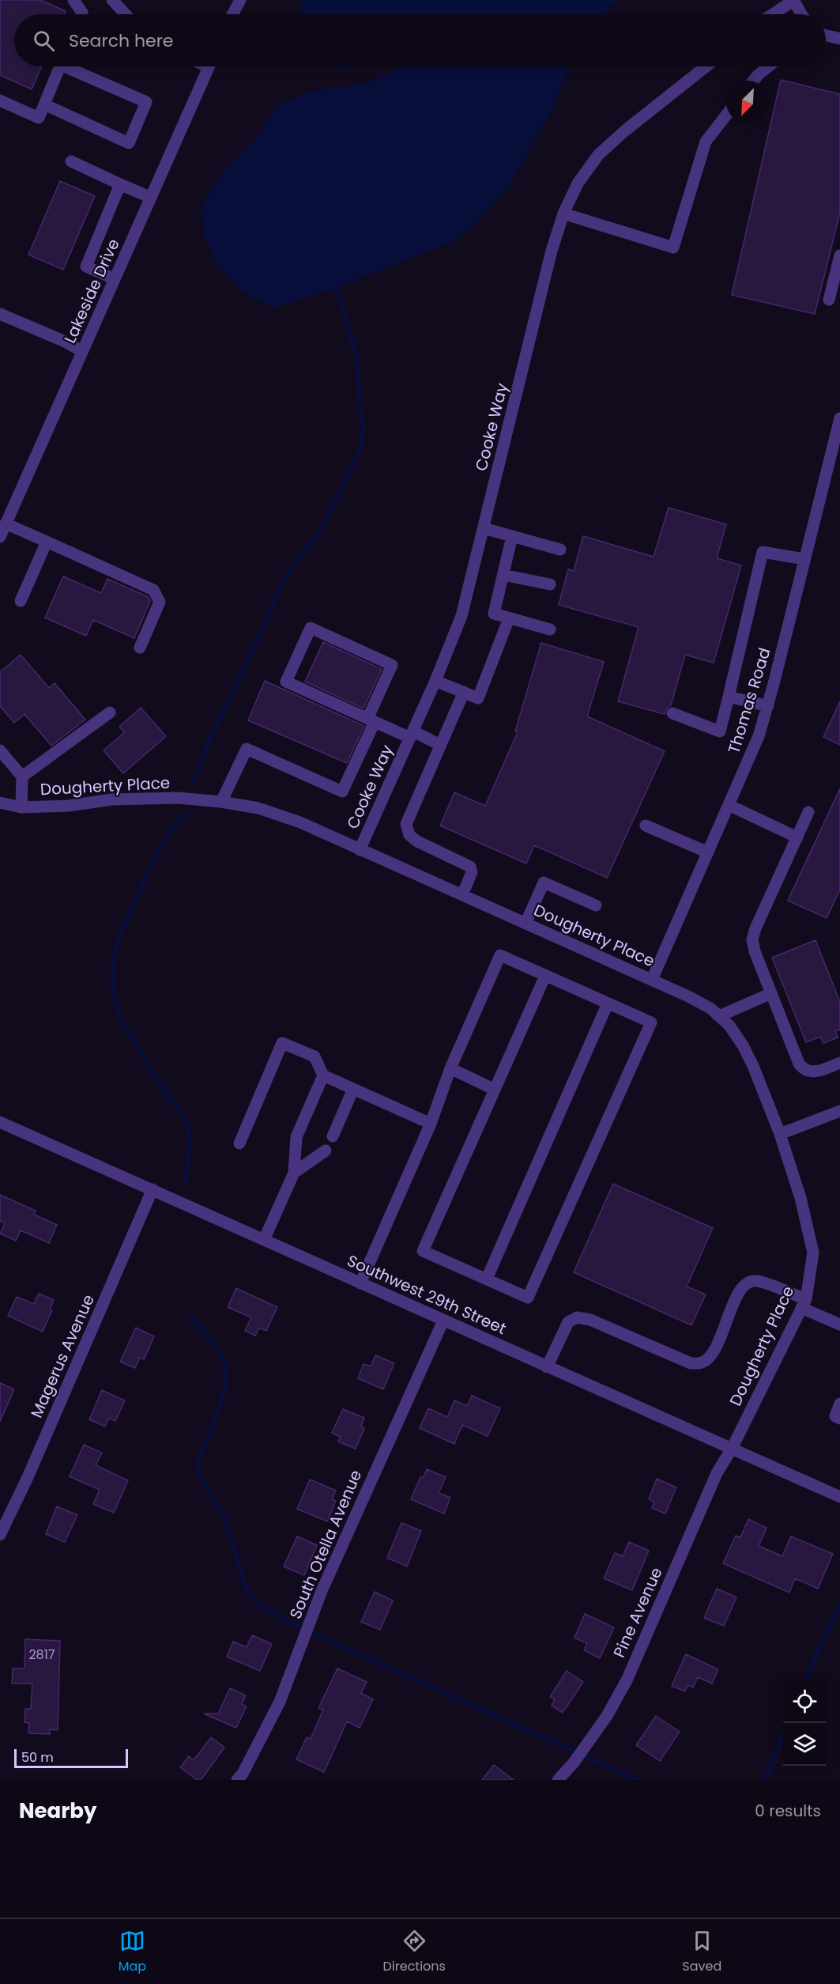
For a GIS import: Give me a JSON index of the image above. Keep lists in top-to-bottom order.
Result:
{
  "streets": {
    "street": [
      "Lakeside Drive",
      "Cooke Way",
      "Thomas Road",
      "Dougherty Place",
      "Southwest 29th Street",
      "Magerus Avenue",
      "South Otella Avenue",
      "Pine Avenue"
    ]
  },
  "crossings": [
    ["Cooke Way", "Dougherty Place"],
    ["Thomas Road", "Dougherty Place"],
    ["Dougherty Place", "Southwest 29th Street"],
    ["Dougherty Place", "Pine Avenue"],
    ["Southwest 29th Street", "Magerus Avenue"],
    ["Southwest 29th Street", "South Otella Avenue"],
    ["Southwest 29th Street", "Pine Avenue"]
  ],
  "house_numbers": ["2817"],
  "scale_bar": "50 m",
  "north": "bottom left",
  "page": {
    "search": "Search here",
    "scale": "50 m",
    "heading": ["Nearby", "0 results"],
    "nav": ["Map", "Directions", "Saved"]
  }
}
